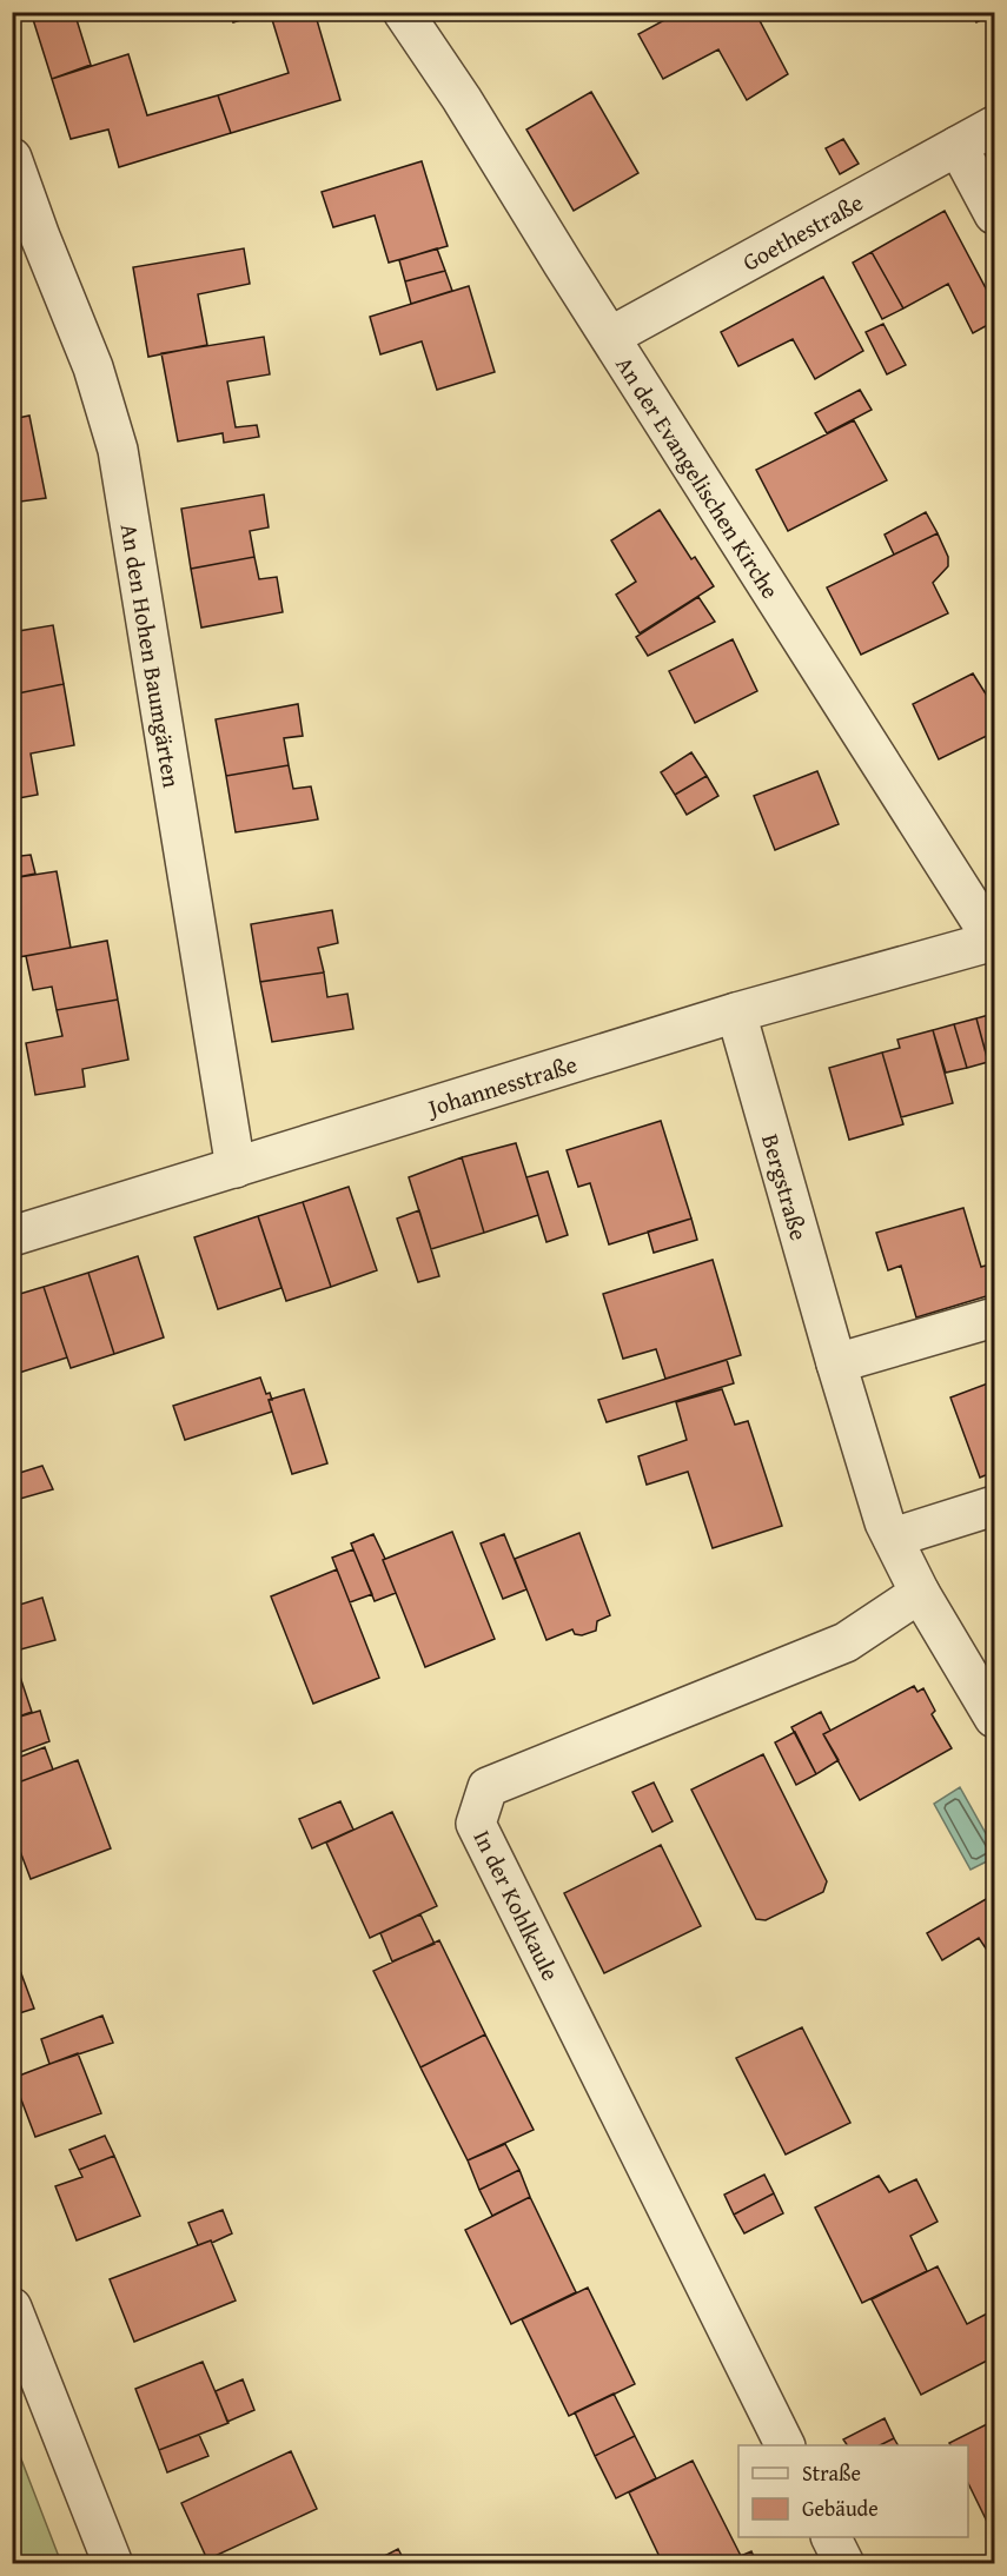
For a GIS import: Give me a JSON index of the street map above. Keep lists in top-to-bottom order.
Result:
{
  "streets": {
    "street": [
      "Goethestraße",
      "An der Evangelischen Kirche",
      "An den Hohen Baumgärten",
      "Johannesstraße",
      "Bergstraße",
      "In der Kohlkaule"
    ]
  },
  "crossings": [
    ["Goethestraße", "An der Evangelischen Kirche"],
    ["An der Evangelischen Kirche", "Johannesstraße"],
    ["An den Hohen Baumgärten", "Johannesstraße"],
    ["Johannesstraße", "Bergstraße"],
    ["Bergstraße", "In der Kohlkaule"]
  ],
  "legend": ["Straße", "Gebäude"]
}
